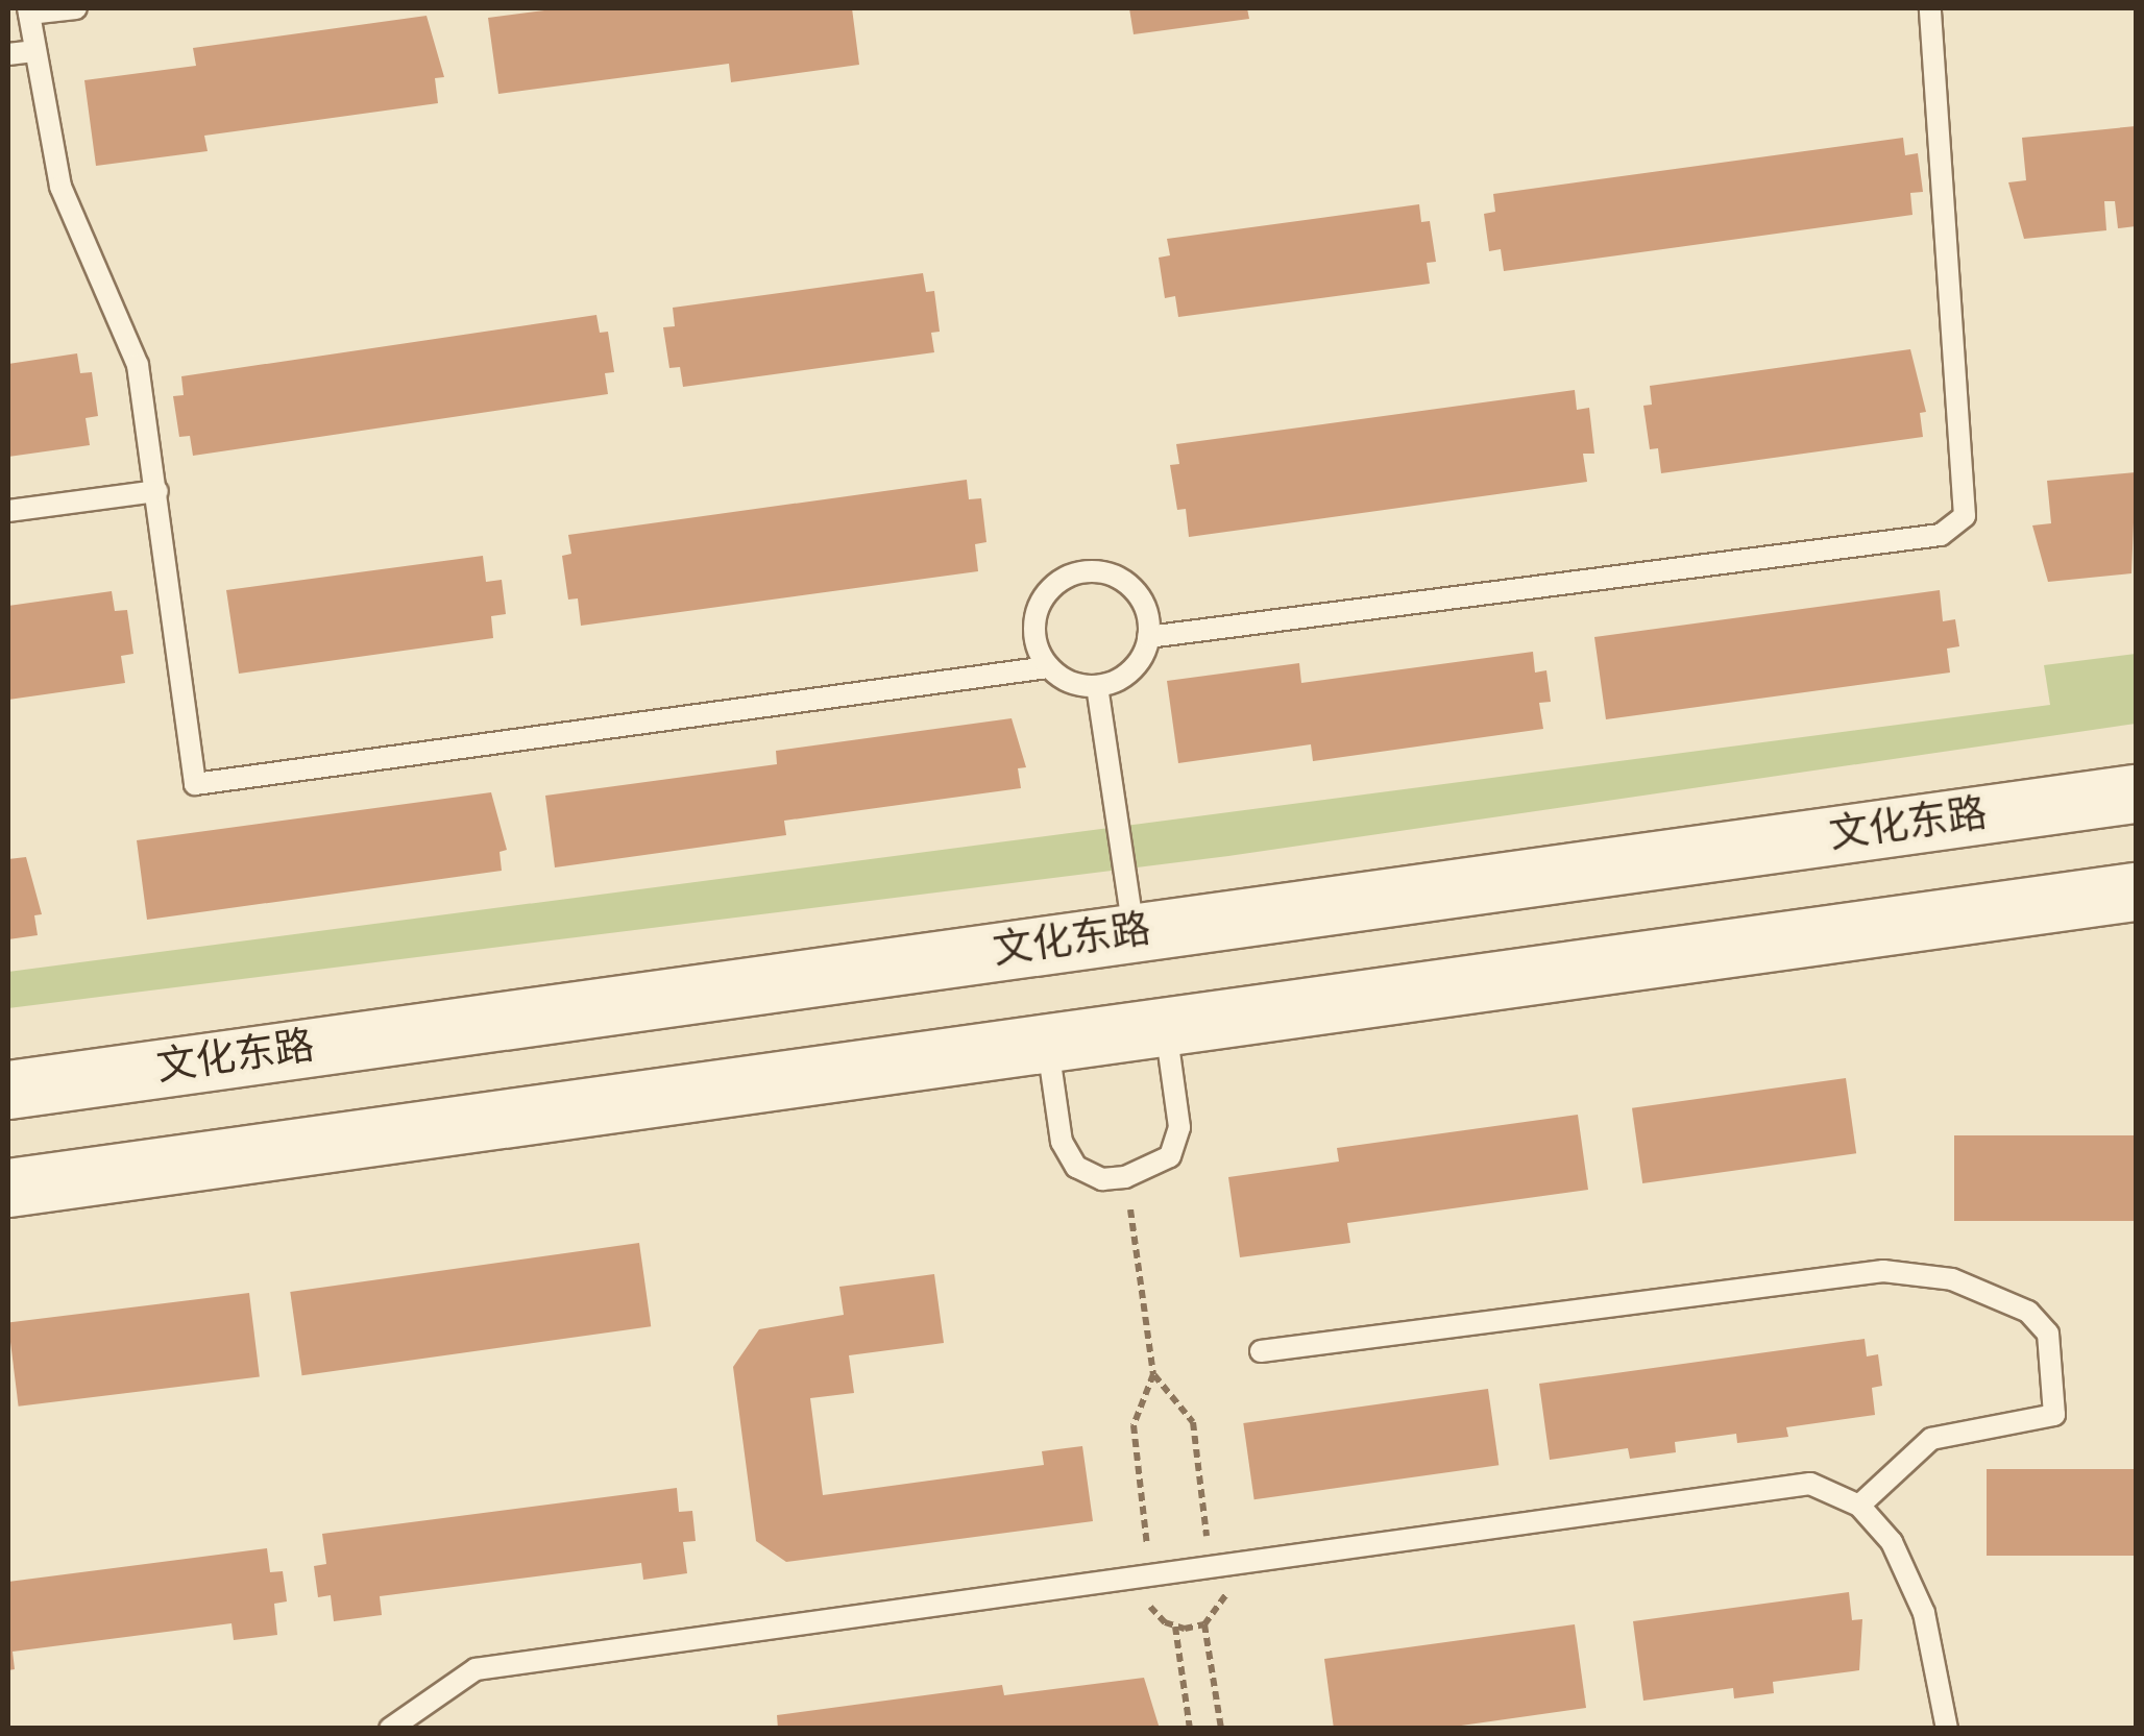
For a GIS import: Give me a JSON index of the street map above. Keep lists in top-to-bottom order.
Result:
{
  "streets": {
    "main road": ["文化东路"]
  }
}
